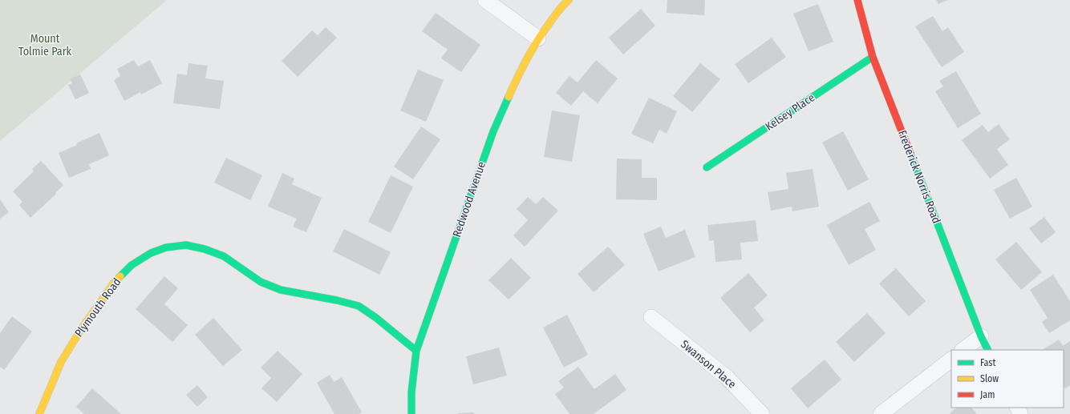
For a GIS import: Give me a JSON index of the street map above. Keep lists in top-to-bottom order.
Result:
{
  "streets": {
    "street": [
      "Kelsey Place",
      "Frederick Norris Road",
      "Redwood Avenue",
      "Plymouth Road",
      "Swanson Place"
    ]
  },
  "crossings": [
    ["Kelsey Place", "Frederick Norris Road"],
    ["Redwood Avenue", "Plymouth Road"]
  ],
  "parks": ["Mount Tolmie Park"],
  "legend": ["Fast", "Slow", "Jam"]
}
